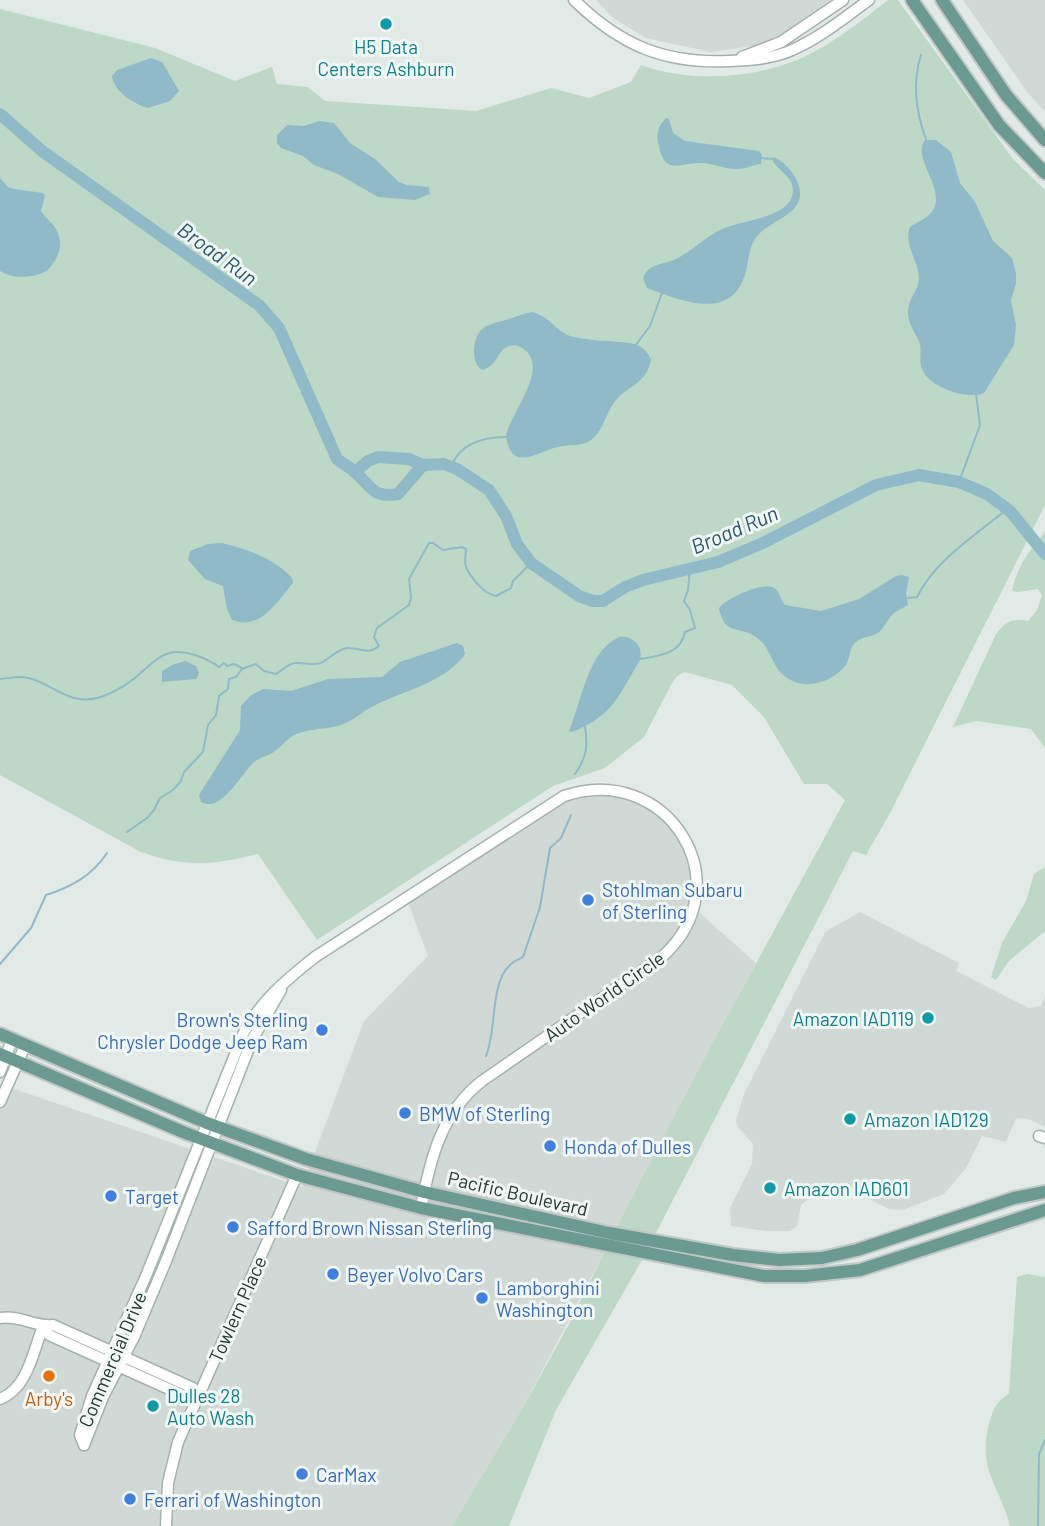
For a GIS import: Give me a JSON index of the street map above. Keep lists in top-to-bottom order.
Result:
{
  "streets": {
    "main road": ["Pacific Boulevard"],
    "street": ["Auto World Circle", "Towlern Place", "Commercial Drive"]
  },
  "crossings": [
    ["Auto World Circle", "Pacific Boulevard"],
    ["Auto World Circle", "Commercial Drive"],
    ["Pacific Boulevard", "Towlern Place"],
    ["Pacific Boulevard", "Commercial Drive"]
  ],
  "water": ["Broad Run"],
  "places": [
    "H5 Data Centers Ashburn",
    "Stohlman Subaru of Sterling",
    "Amazon IAD119",
    "Brown's Sterling Chrysler Dodge Jeep Ram",
    "BMW of Sterling",
    "Amazon IAD129",
    "Honda of Dulles",
    "Amazon IAD601",
    "Target",
    "Safford Brown Nissan Sterling",
    "Beyer Volvo Cars",
    "Lamborghini Washington",
    "Arby's",
    "Dulles 28 Auto Wash",
    "CarMax",
    "Ferrari of Washington"
  ]
}
